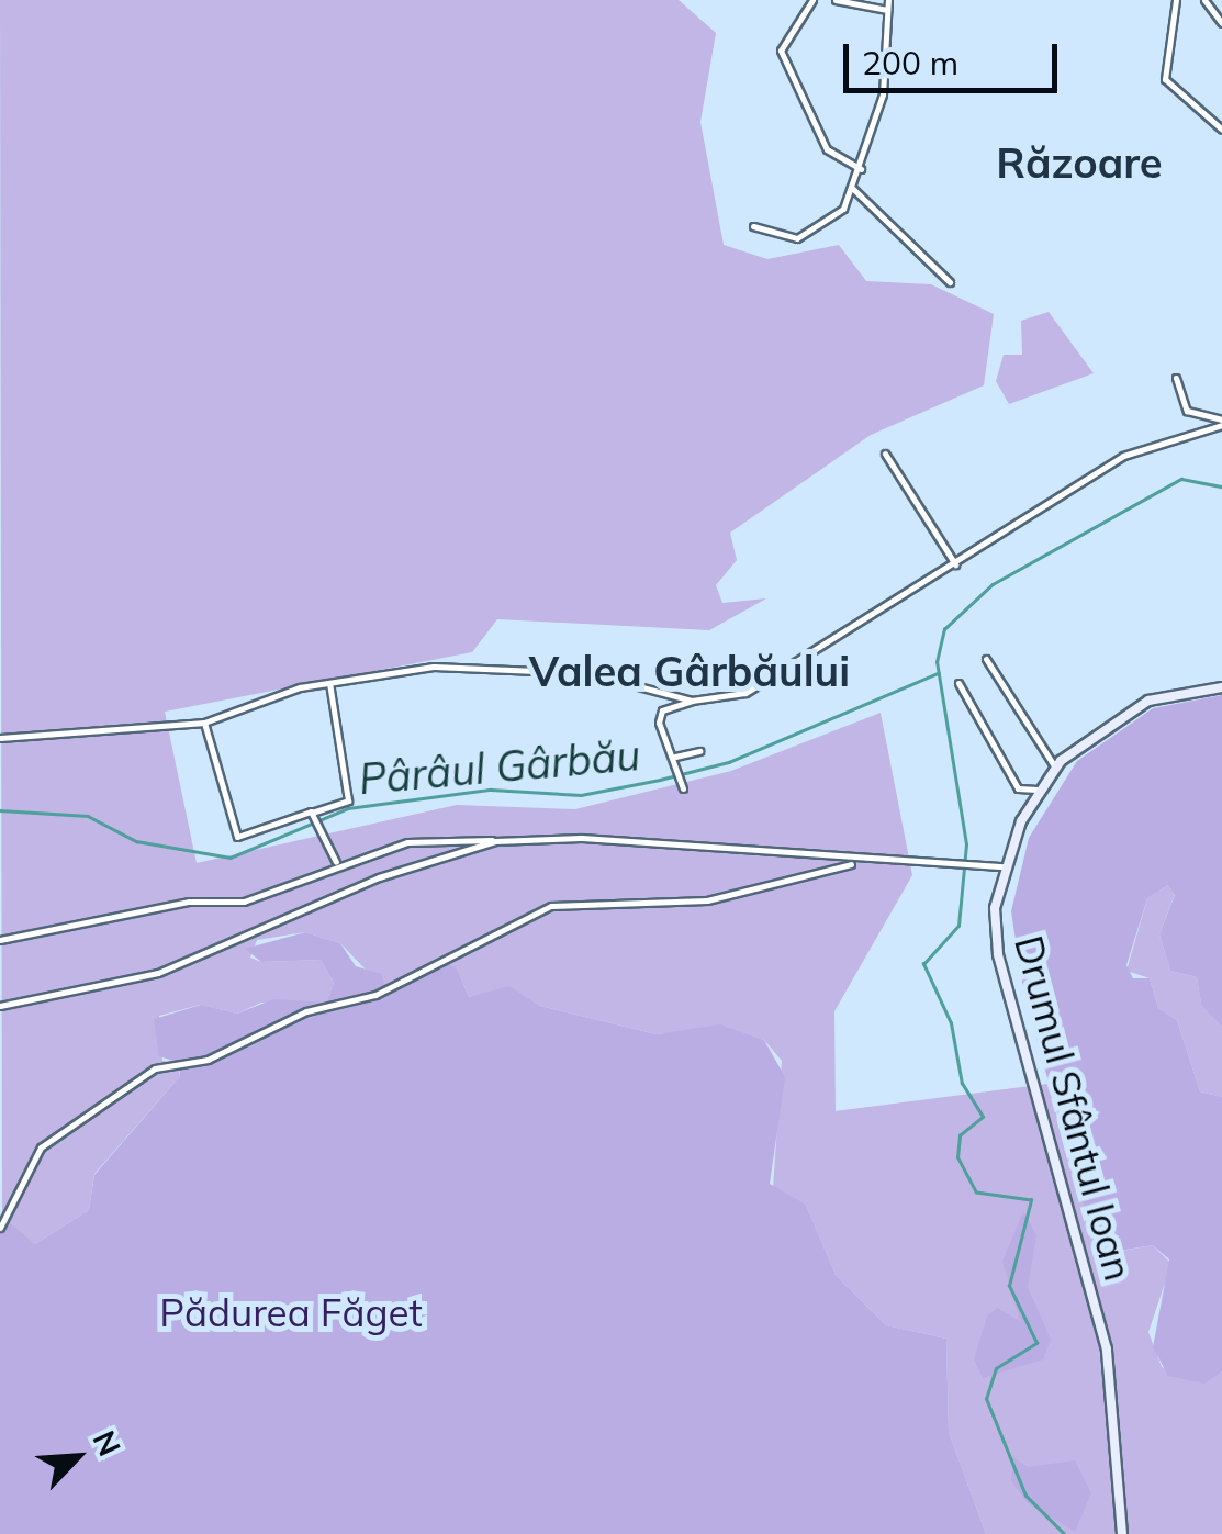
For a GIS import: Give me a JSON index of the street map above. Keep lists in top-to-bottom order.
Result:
{
  "streets": {
    "main road": ["Drumul Sfântul Ioan"]
  },
  "districts": ["Răzoare", "Valea Gârbăului"],
  "water": ["Pârâul Gârbău"],
  "parks": ["Pădurea Făget"],
  "scale_bar": "200 m",
  "north": "top right"
}
